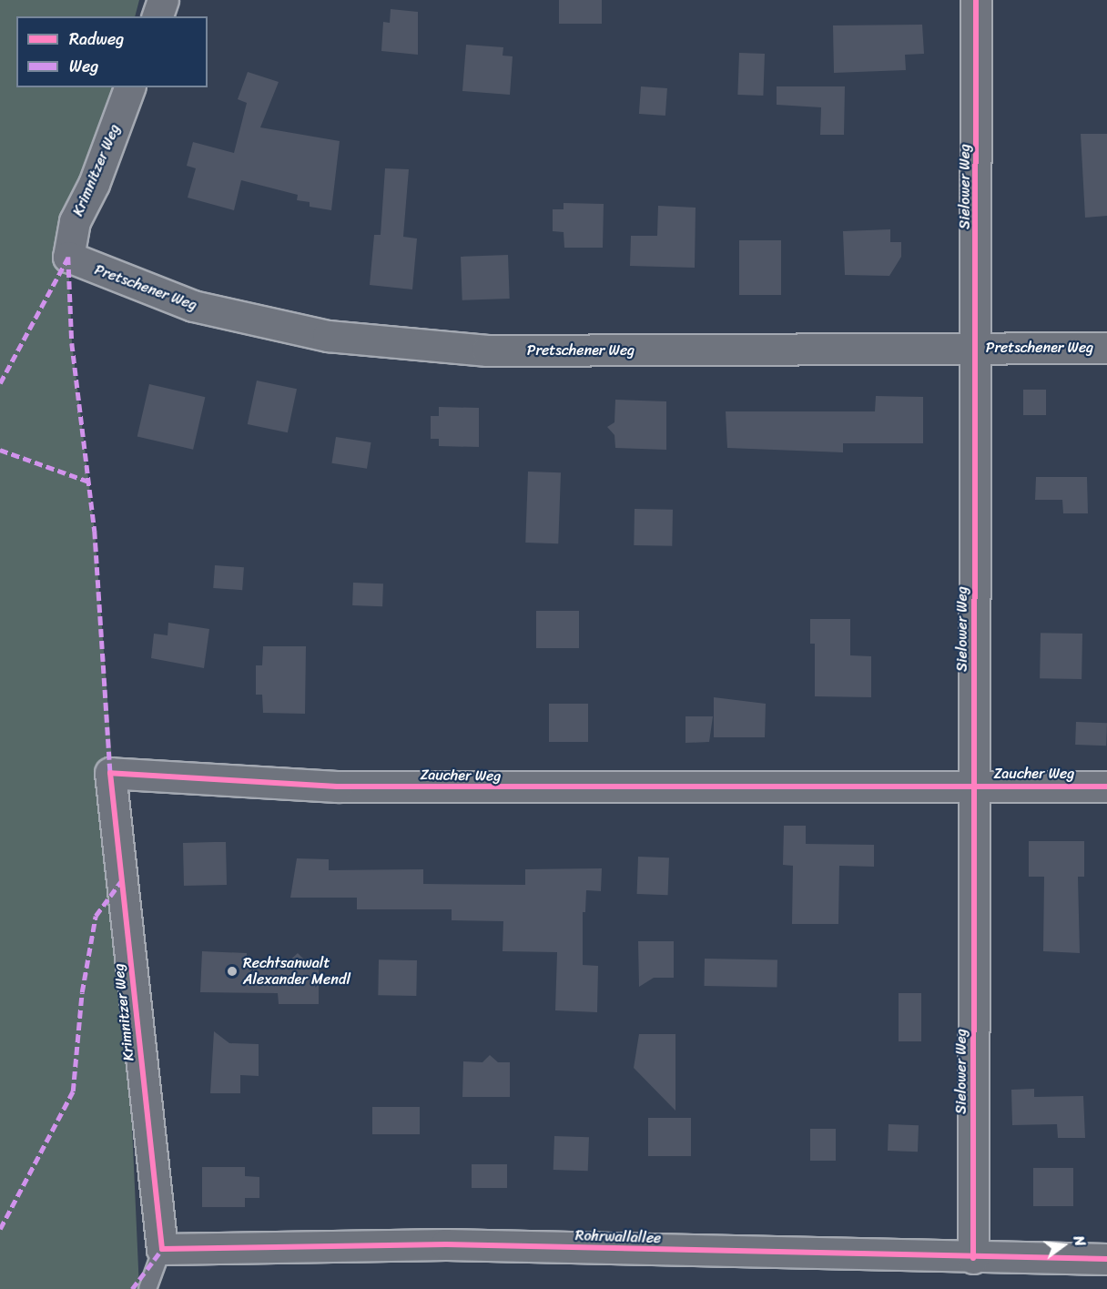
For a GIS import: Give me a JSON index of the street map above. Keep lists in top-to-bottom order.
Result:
{
  "streets": {
    "street": [
      "Krimnitzer Weg",
      "Sielower Weg",
      "Pretschener Weg",
      "Zaucher Weg",
      "Rohrwallallee"
    ]
  },
  "crossings": [
    ["Krimnitzer Weg", "Pretschener Weg"],
    ["Krimnitzer Weg", "Zaucher Weg"],
    ["Krimnitzer Weg", "Rohrwallallee"],
    ["Sielower Weg", "Pretschener Weg"],
    ["Sielower Weg", "Zaucher Weg"],
    ["Sielower Weg", "Rohrwallallee"]
  ],
  "places": ["Rechtsanwalt Alexander Mendl"],
  "legend": ["Radweg", "Weg"],
  "north": "right"
}
